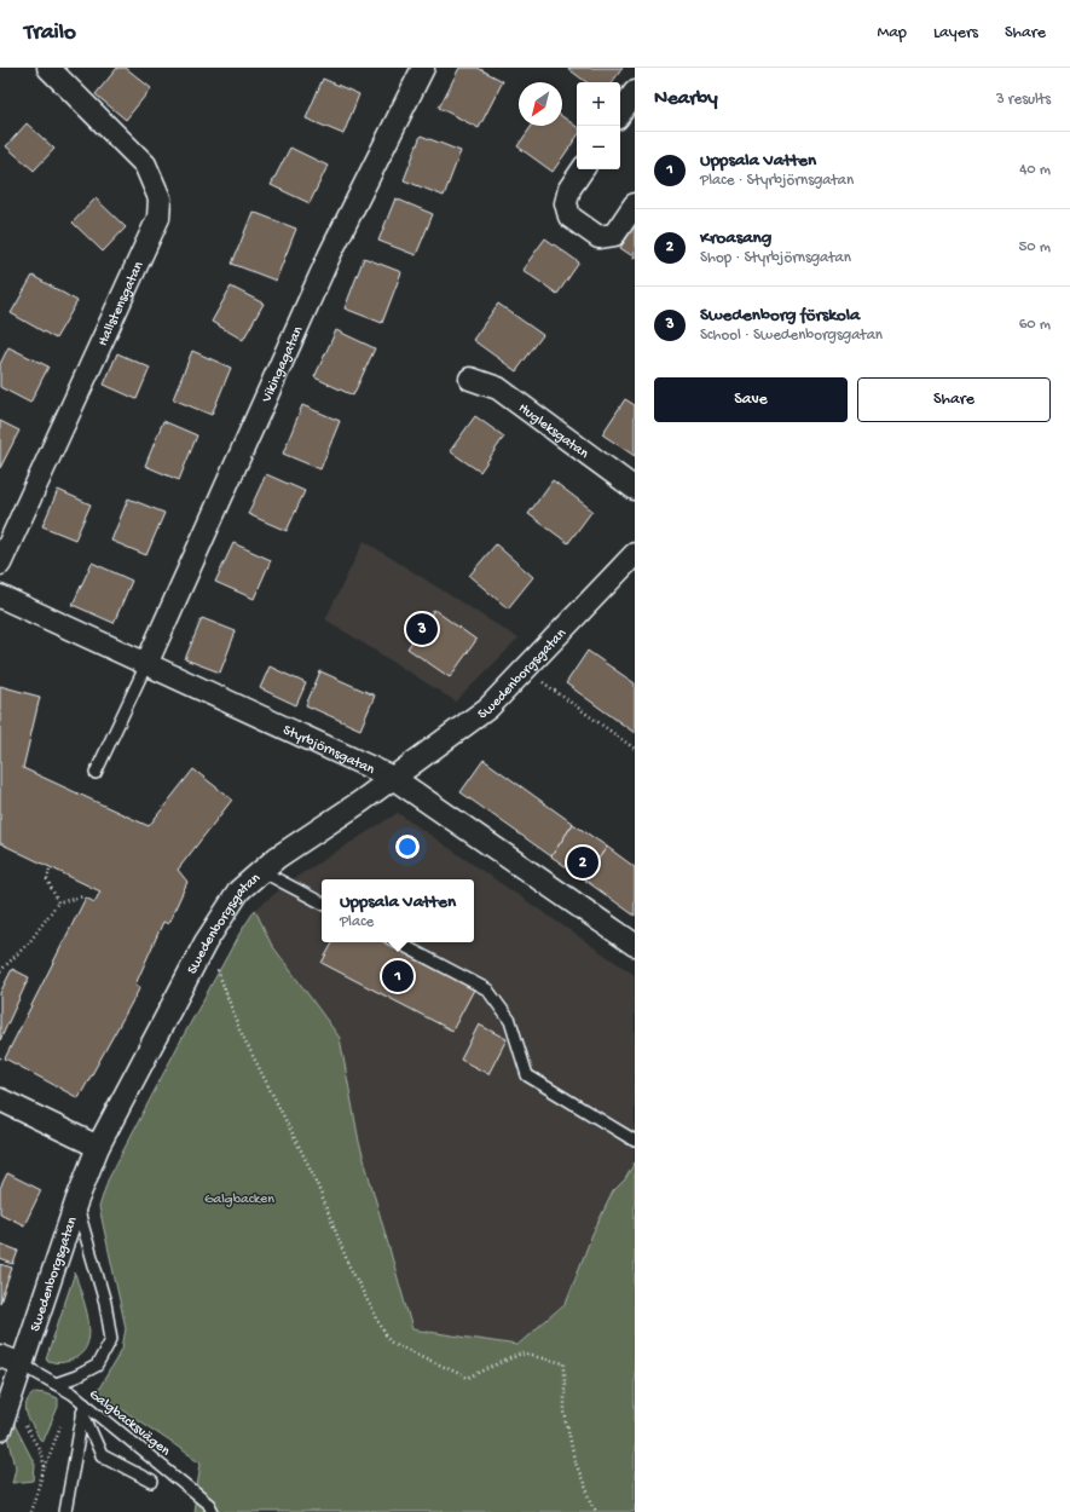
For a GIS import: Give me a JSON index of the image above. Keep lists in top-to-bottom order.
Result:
{
  "streets": {
    "street": [
      "Hallstensgatan",
      "Vikingagatan",
      "Hugleksgatan",
      "Swedenborgsgatan",
      "Styrbjörnsgatan"
    ],
    "lane": ["Galgbacksvägen"]
  },
  "crossings": [
    ["Vikingagatan", "Styrbjörnsgatan"],
    ["Swedenborgsgatan", "Styrbjörnsgatan"],
    ["Swedenborgsgatan", "Galgbacksvägen"]
  ],
  "parks": ["Galgbacken"],
  "north": "bottom left",
  "page": {
    "header": "Trailo",
    "nav": ["Map", "Layers", "Share"],
    "heading": ["Nearby", "3 results"],
    "map_buttons": ["+", "−"],
    "list": [
      {
        "mark": "1",
        "name": "Uppsala Vatten",
        "note": "Place · Styrbjörnsgatan",
        "value": "40 m"
      },
      {
        "mark": "2",
        "name": "Kroasang",
        "note": "Shop · Styrbjörnsgatan",
        "value": "50 m"
      },
      {
        "mark": "3",
        "name": "Swedenborg förskola",
        "note": "School · Swedenborgsgatan",
        "value": "60 m"
      }
    ],
    "buttons": ["Save", "Share"],
    "pins": ["3", "2", "1"],
    "popup": ["Uppsala Vatten", "Place"]
  }
}
